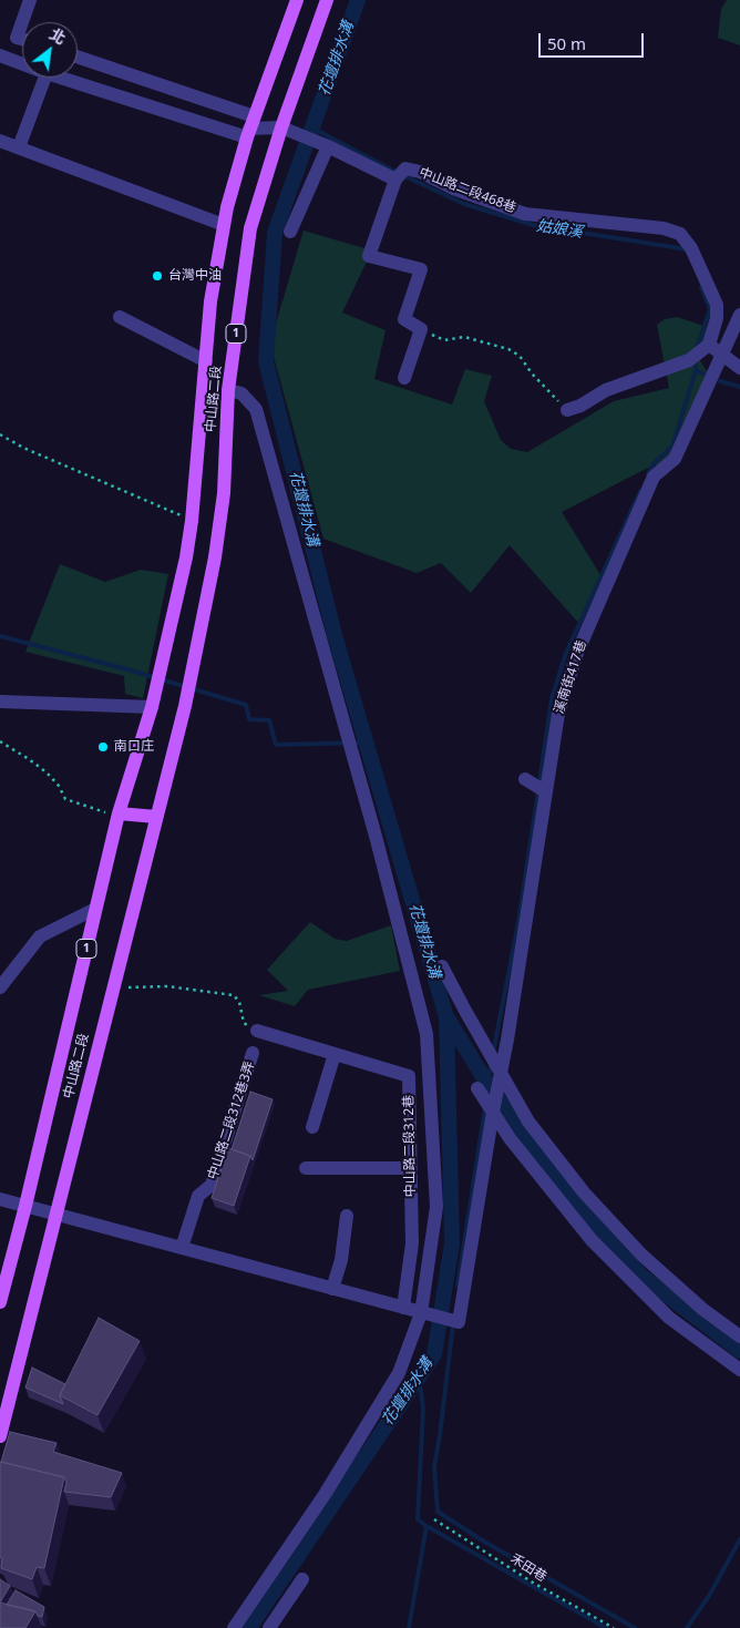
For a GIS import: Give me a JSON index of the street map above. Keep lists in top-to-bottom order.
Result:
{
  "streets": {
    "main road": ["1", "中山路二段"],
    "street": [
      "中山路二段468巷",
      "溪南街417巷",
      "中山路二段312巷3弄",
      "中山路二段312巷"
    ],
    "path": ["禾田巷"]
  },
  "water": ["花壇排水溝", "姑娘溪"],
  "places": ["台灣中油", "南口庄"],
  "scale_bar": "50 m",
  "north": "top right"
}
